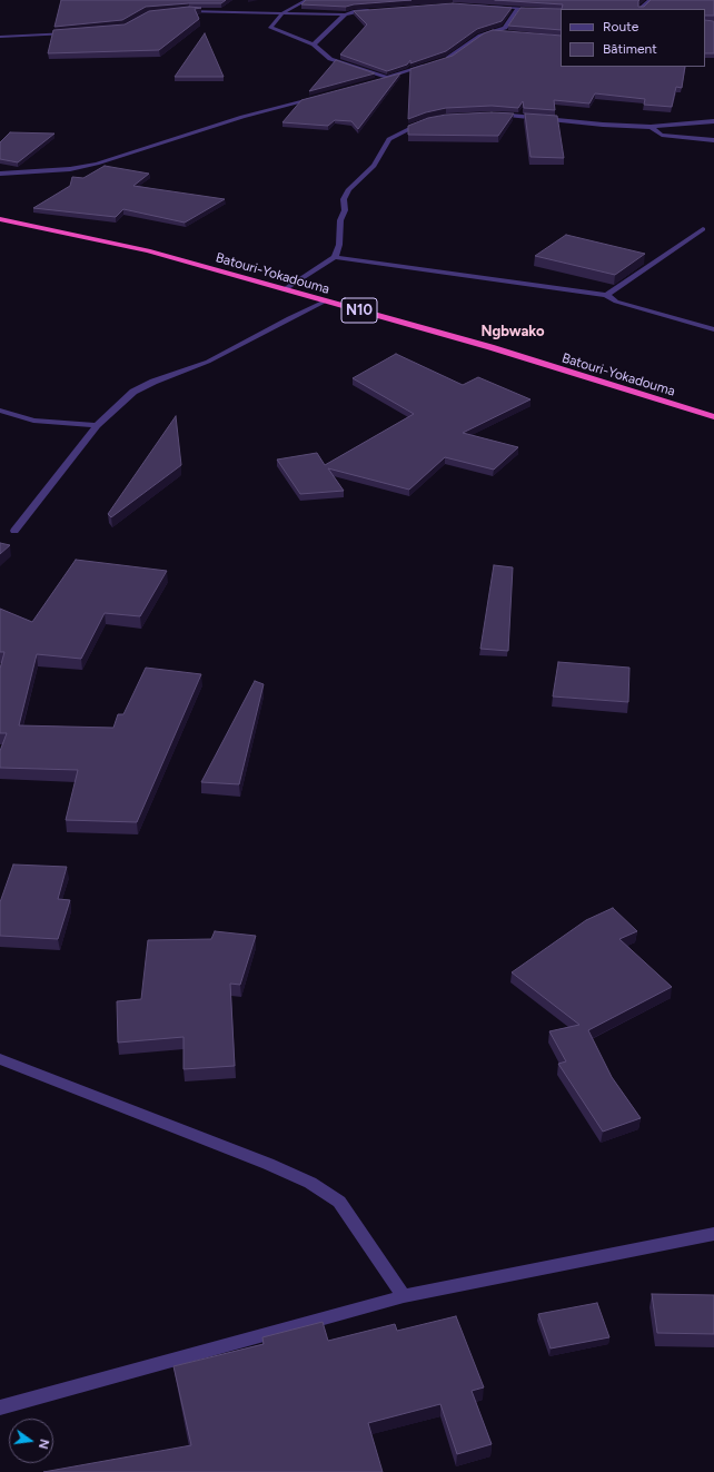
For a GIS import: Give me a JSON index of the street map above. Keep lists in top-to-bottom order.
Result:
{
  "streets": {
    "highway": ["Batouri-Yokadouma", "N10"]
  },
  "districts": ["Ngbwako"],
  "legend": ["Route", "Bâtiment"],
  "north": "right"
}
